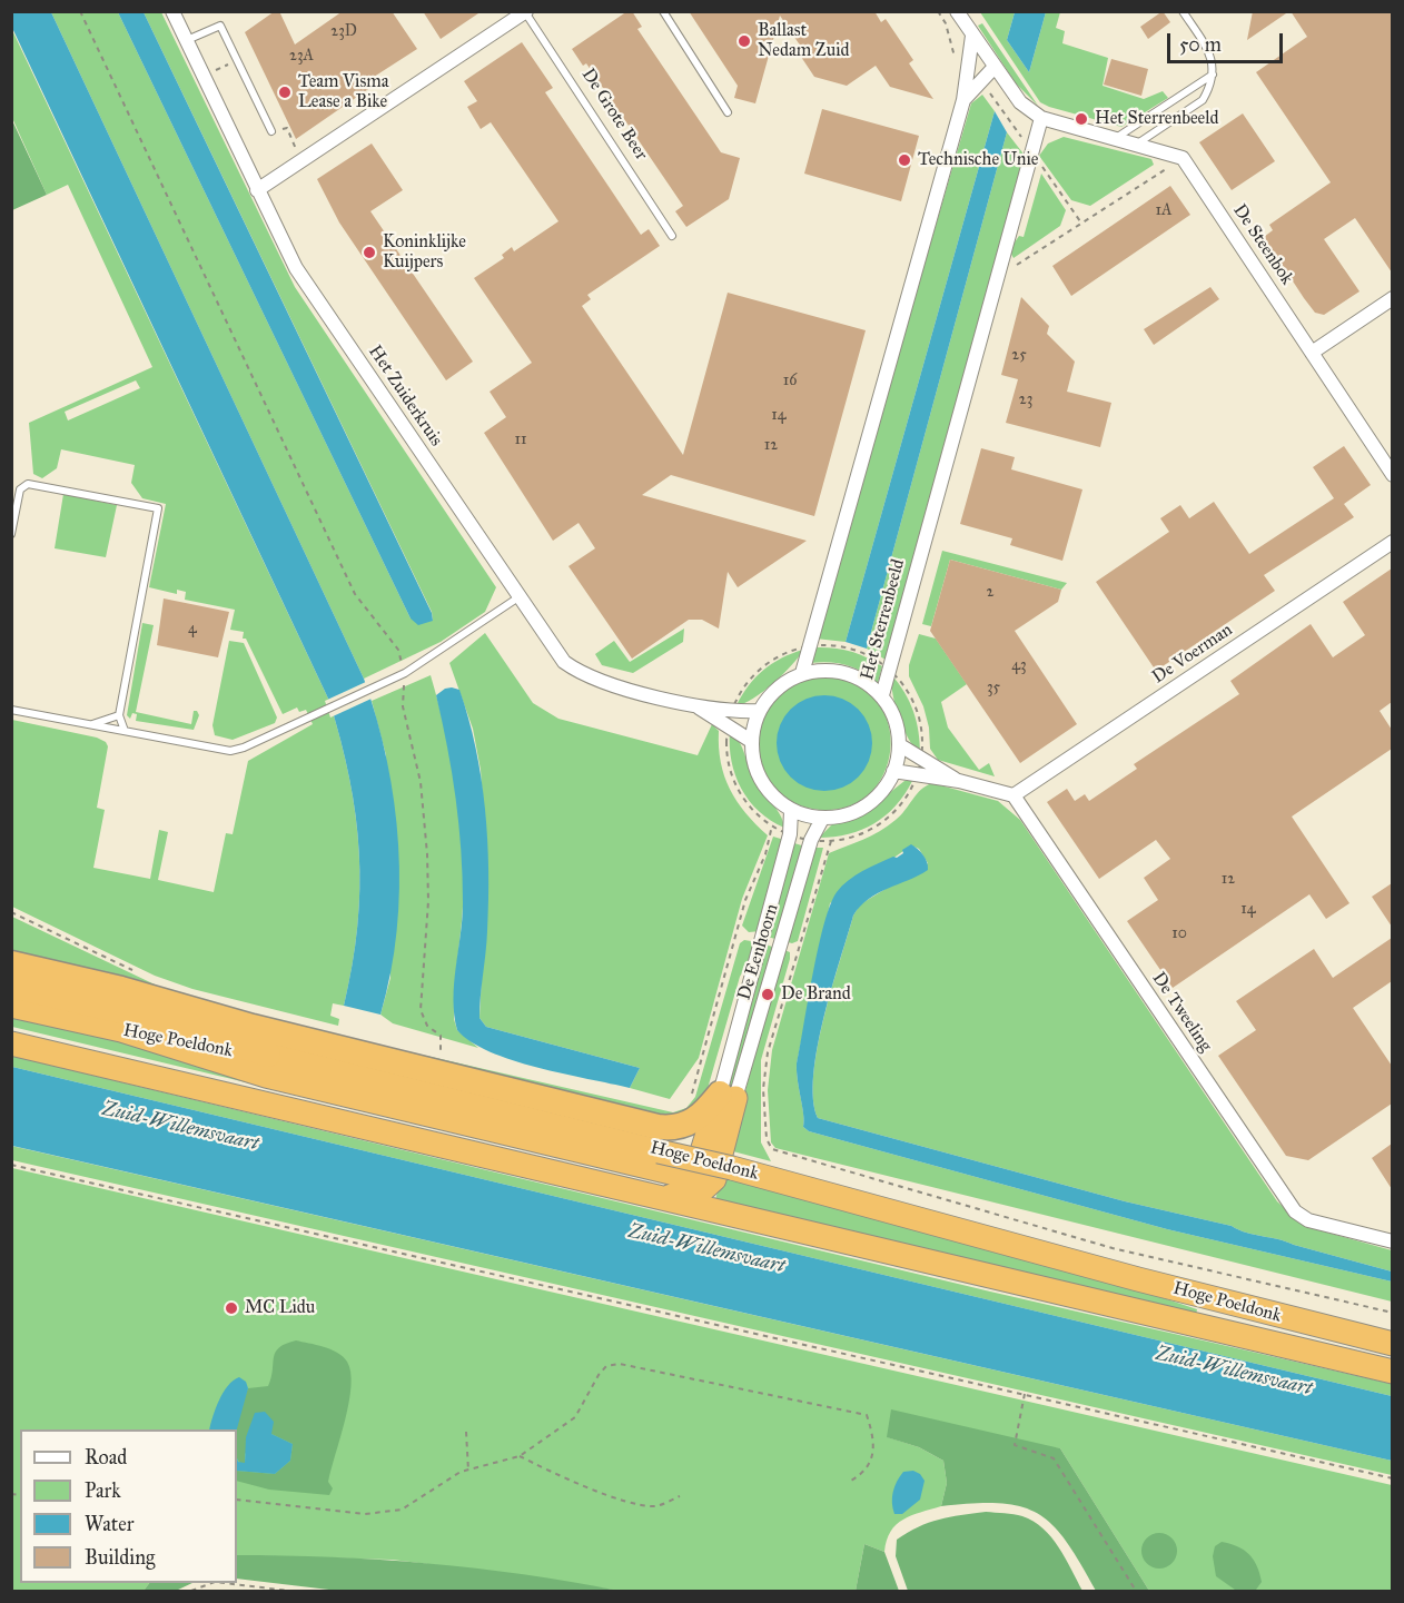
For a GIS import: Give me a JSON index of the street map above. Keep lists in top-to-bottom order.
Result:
{
  "streets": {
    "highway": ["Hoge Poeldonk"],
    "street": [
      "De Grote Beer",
      "De Steenbok",
      "Het Zuiderkruis",
      "Het Sterrenbeeld",
      "De Voerman",
      "De Eenhoorn",
      "De Tweeling"
    ]
  },
  "crossings": [
    ["De Grote Beer", "Het Zuiderkruis"],
    ["Het Zuiderkruis", "Het Sterrenbeeld"],
    ["Het Zuiderkruis", "De Eenhoorn"],
    ["Het Sterrenbeeld", "De Eenhoorn"],
    ["De Voerman", "De Tweeling"]
  ],
  "water": ["Zuid-Willemsvaart"],
  "places": [
    "Ballast Nedam Zuid",
    "Team Visma Lease a Bike",
    "Het Sterrenbeeld",
    "Technische Unie",
    "Koninklijke Kuijpers",
    "De Brand",
    "MC Lidu"
  ],
  "house_numbers": [
    "23D",
    "23A",
    "1A",
    "25",
    "16",
    "23",
    "14",
    "11",
    "12",
    "2",
    "4",
    "43",
    "35",
    "12",
    "14",
    "10"
  ],
  "legend": [
    "Road",
    "Park",
    "Water",
    "Building"
  ],
  "scale_bar": "50 m"
}
